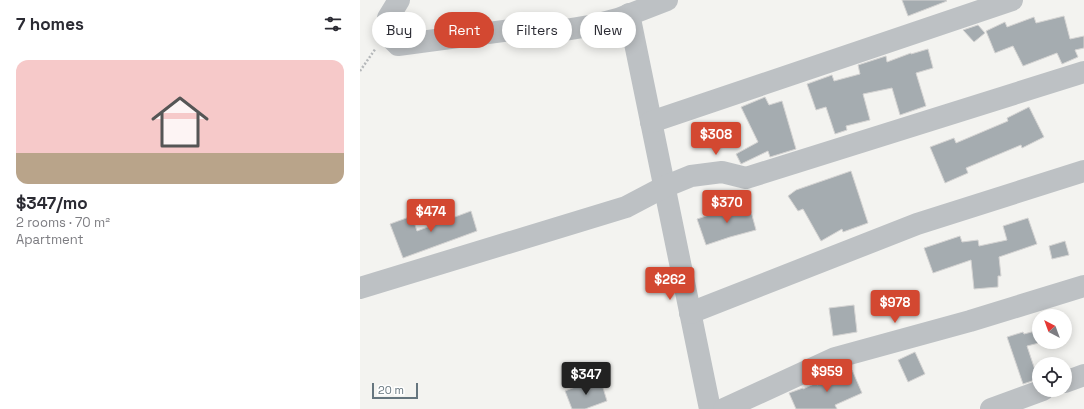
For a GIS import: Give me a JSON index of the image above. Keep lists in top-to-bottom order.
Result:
{
  "scale_bar": "20 m",
  "north": "top left",
  "page": {
    "heading": "7 homes",
    "chip": [
      "Buy",
      "Rent",
      "Filters",
      "New"
    ],
    "list": [
      {
        "name": "$347/mo",
        "note": "2 rooms · 70 m² · Apartment"
      }
    ],
    "price": [
      "$308",
      "$370",
      "$474",
      "$262",
      "$978",
      "$959",
      "$347"
    ],
    "scale": "20 m"
  }
}
